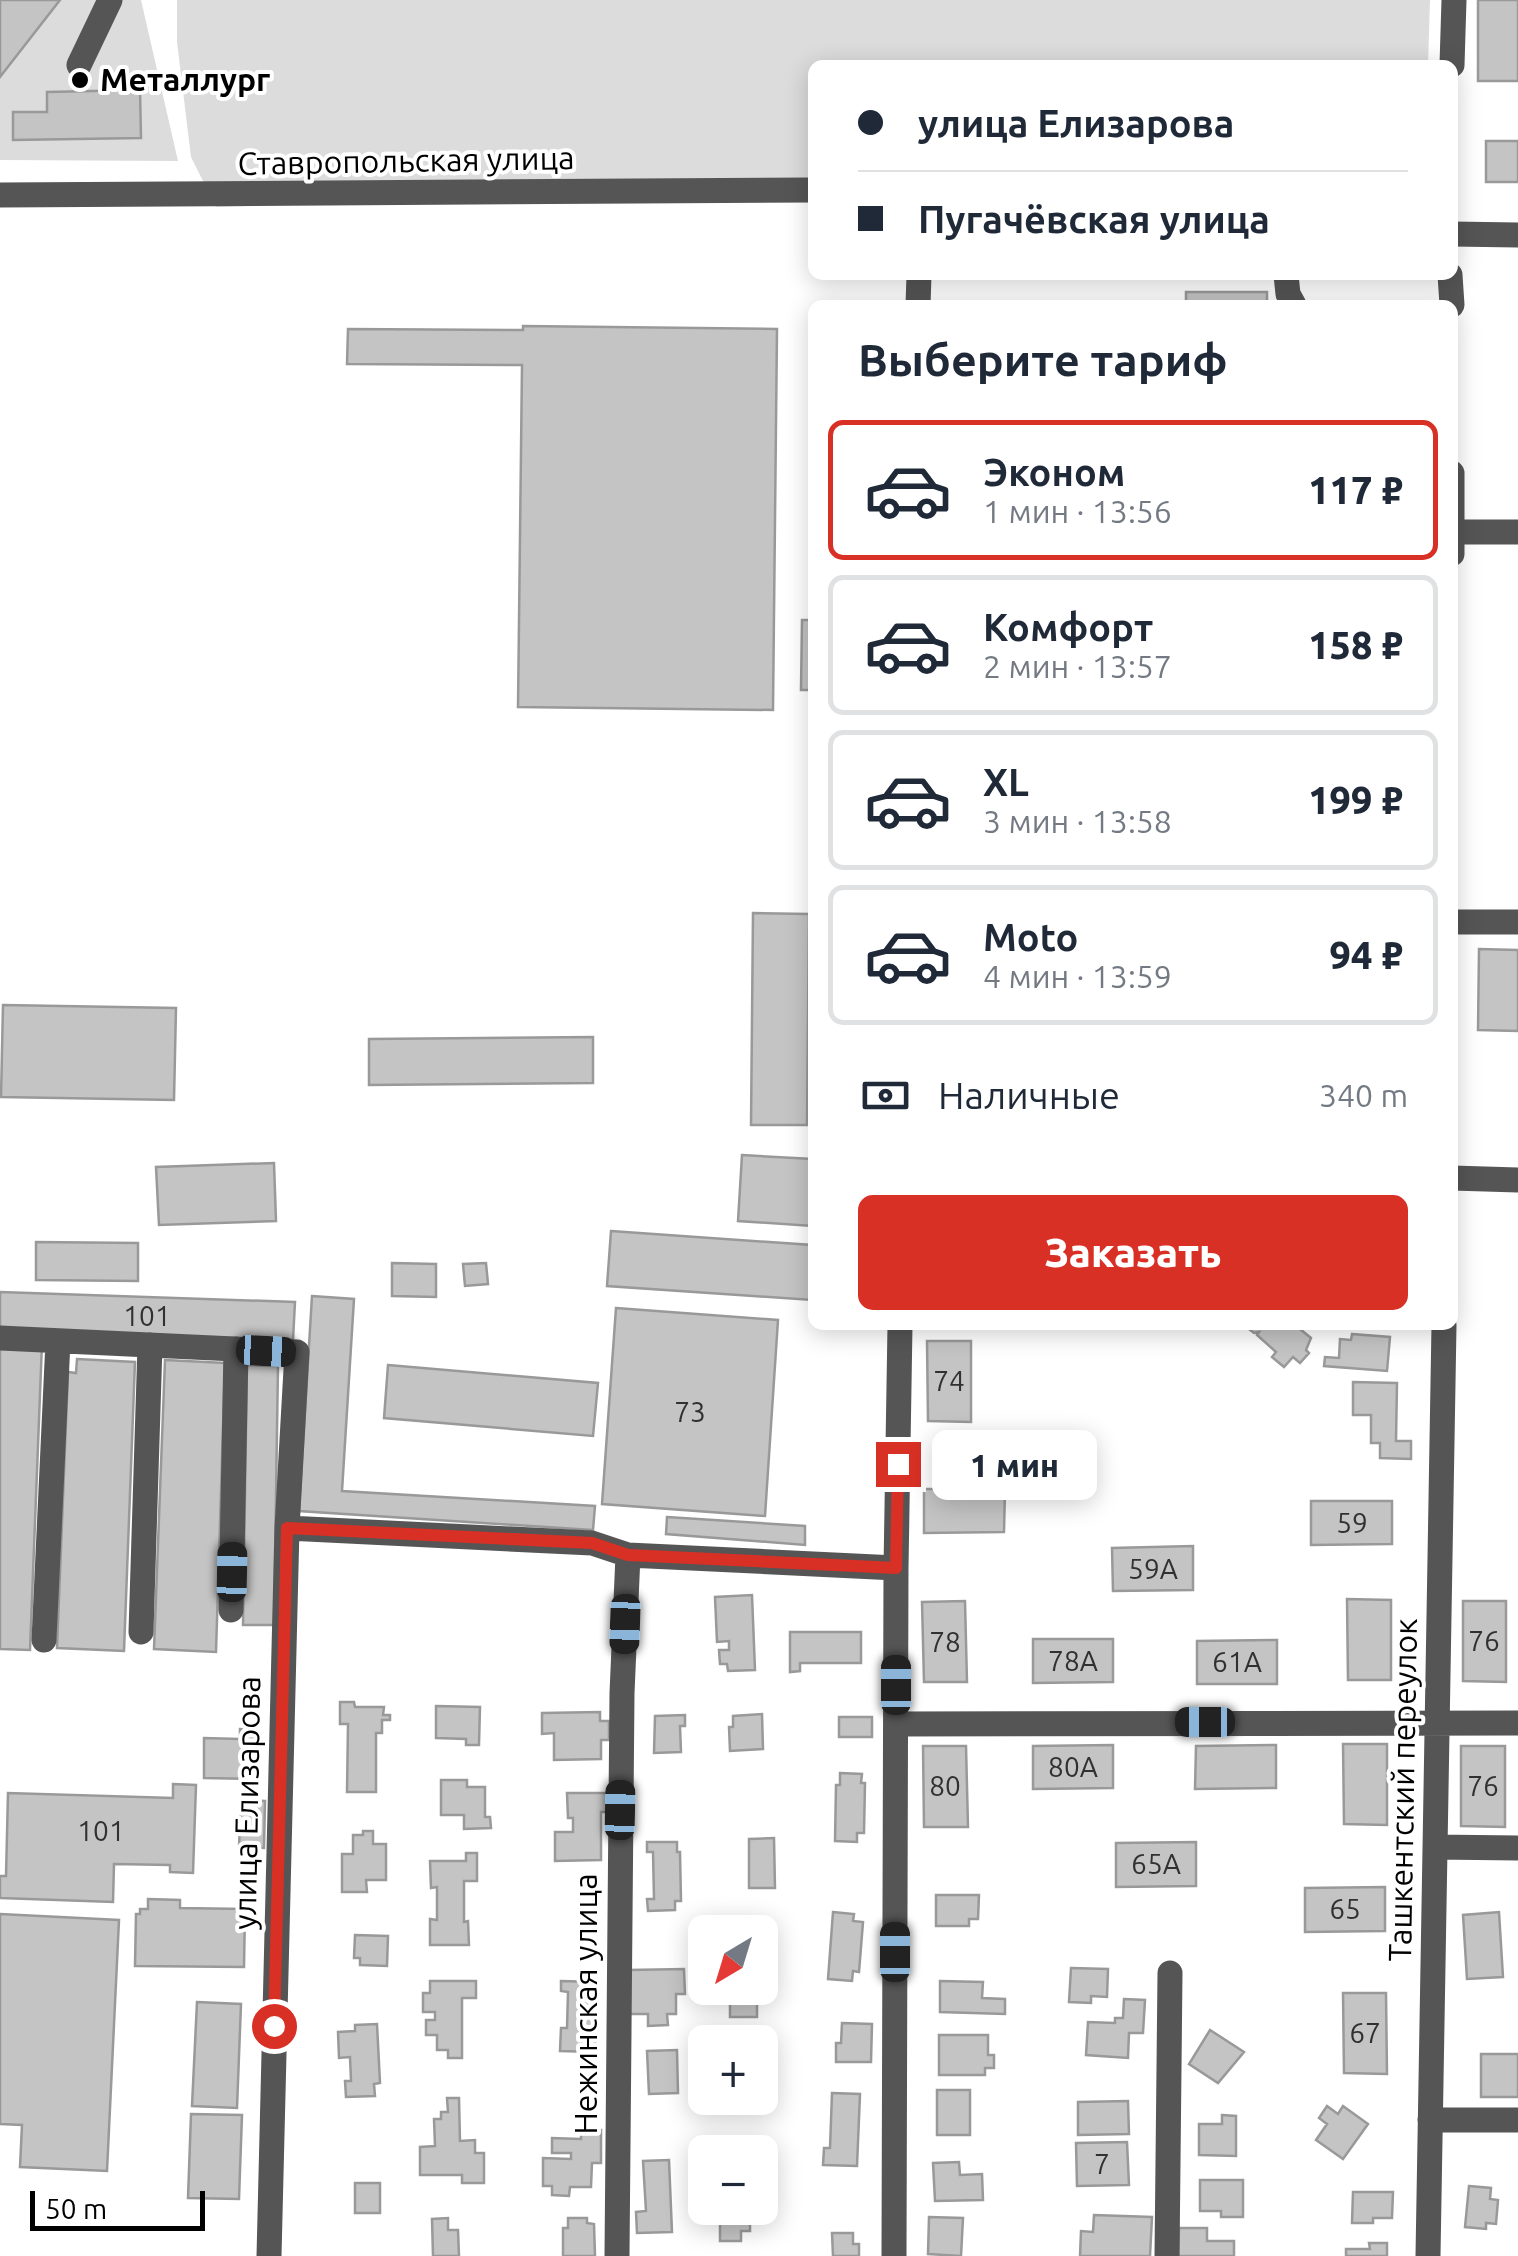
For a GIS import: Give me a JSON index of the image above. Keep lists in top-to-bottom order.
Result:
{
  "streets": {
    "street": [
      "Ставропольская улица",
      "Ташкентский переулок",
      "улица Елизарова",
      "Нежинская улица"
    ]
  },
  "places": ["Металлург"],
  "house_numbers": [
    "101",
    "74",
    "73",
    "59",
    "59А",
    "76",
    "78",
    "78А",
    "61А",
    "80А",
    "80",
    "76",
    "101",
    "65А",
    "65",
    "67",
    "7"
  ],
  "scale_bar": "50 m",
  "north": "bottom left",
  "page": {
    "banner": ["улица Елизарова", "Пугачёвская улица"],
    "heading": "Выберите тариф",
    "list": [
      {
        "name": "Эконом",
        "note": "1 мин · 13:56",
        "value": "117 ₽"
      },
      {
        "name": "Комфорт",
        "note": "2 мин · 13:57",
        "value": "158 ₽"
      },
      {
        "name": "XL",
        "note": "3 мин · 13:58",
        "value": "199 ₽"
      },
      {
        "name": "Moto",
        "note": "4 мин · 13:59",
        "value": "94 ₽"
      }
    ],
    "pay": ["Наличные", "340 m"],
    "buttons": "Заказать",
    "bubble": "1 мин",
    "map_buttons": ["+", "−"],
    "scale": "50 m"
  }
}
